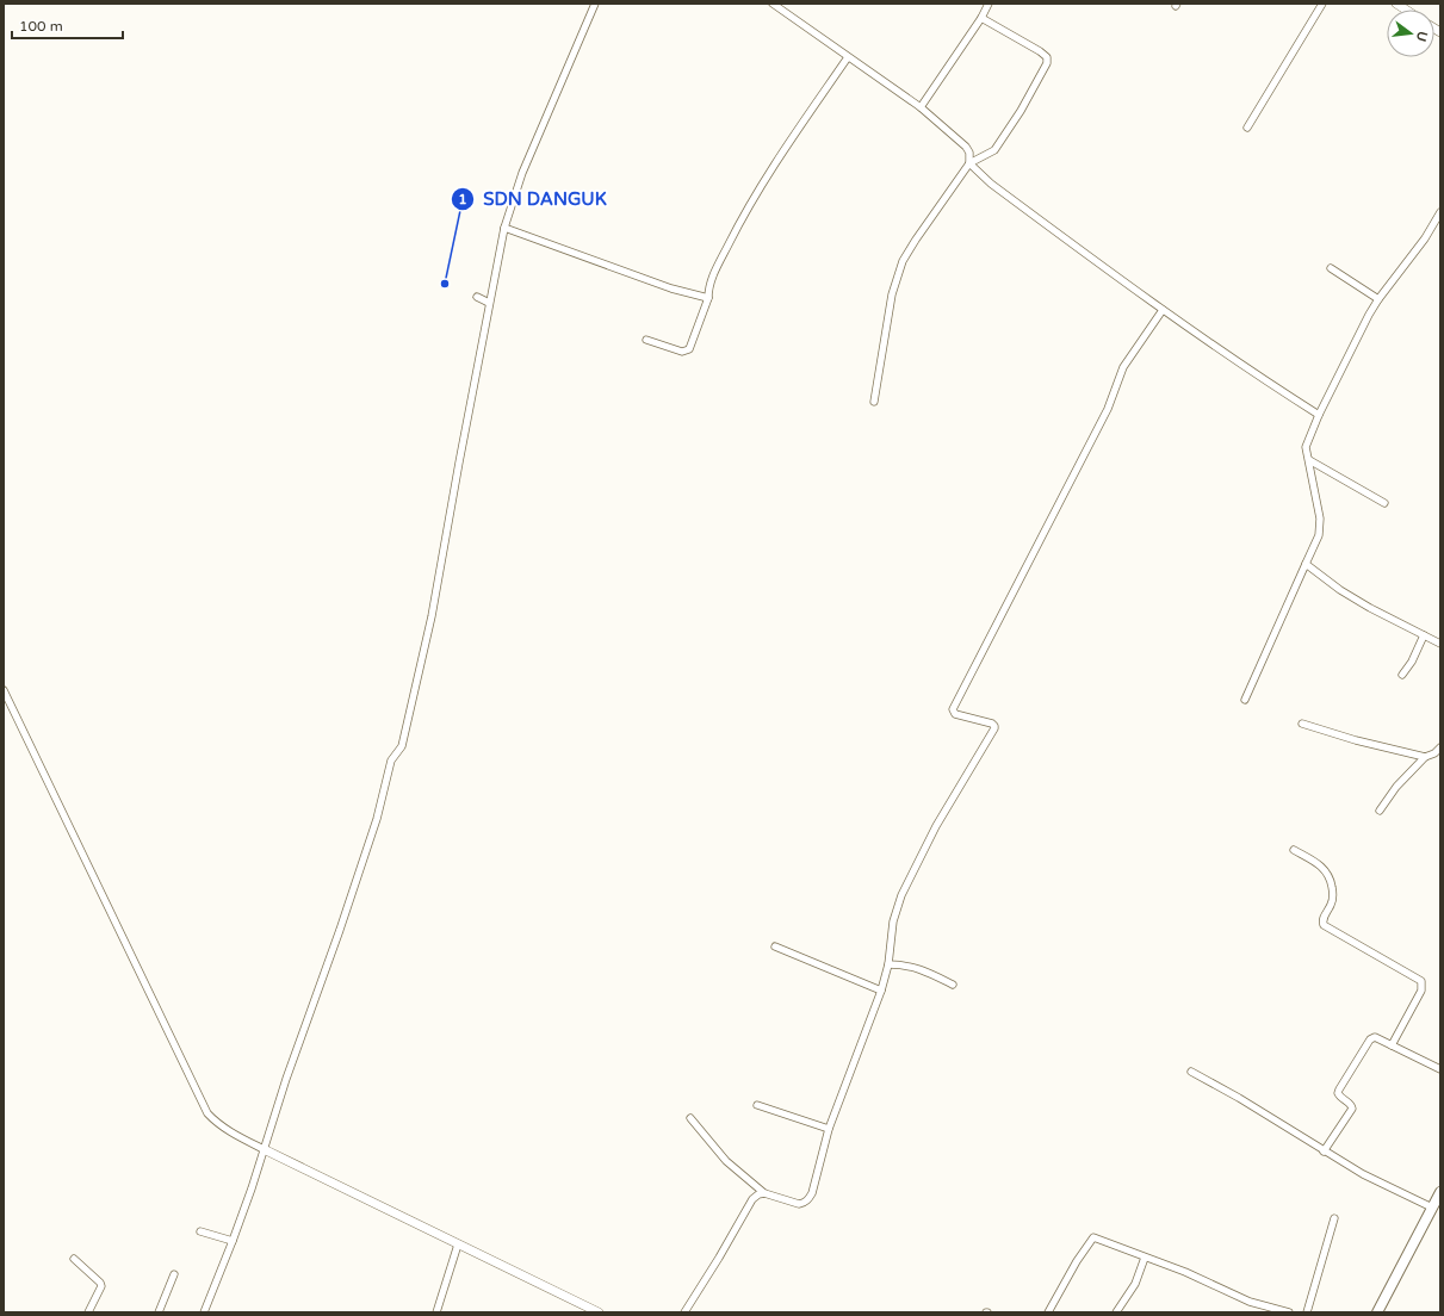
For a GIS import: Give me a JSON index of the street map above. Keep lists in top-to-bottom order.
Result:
{
  "places": ["SDN DANGUK"],
  "scale_bar": "100 m",
  "north": "right"
}
